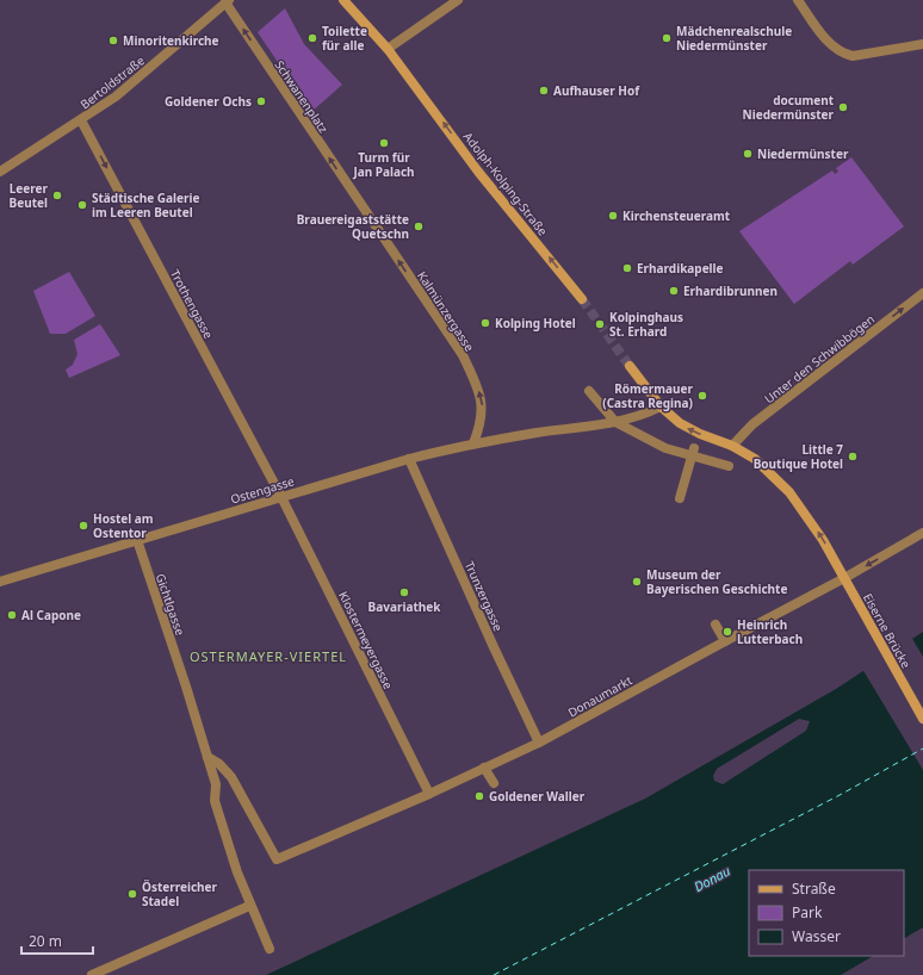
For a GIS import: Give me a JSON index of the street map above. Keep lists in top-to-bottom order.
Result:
{
  "streets": {
    "street": [
      "Bertoldstraße",
      "Schwanenplatz",
      "Adolph-Kolping-Straße",
      "Trothengasse",
      "Kalmünzergasse",
      "Unter den Schwibbögen",
      "Ostengasse",
      "Trunzergasse",
      "Gichtlgasse",
      "Eiserne Brücke",
      "Klostermeyergasse",
      "Donaumarkt"
    ]
  },
  "crossings": [
    ["Bertoldstraße", "Schwanenplatz"],
    ["Bertoldstraße", "Trothengasse"],
    ["Schwanenplatz", "Kalmünzergasse"],
    ["Trothengasse", "Ostengasse"],
    ["Trothengasse", "Klostermeyergasse"],
    ["Kalmünzergasse", "Ostengasse"],
    ["Unter den Schwibbögen", "Eiserne Brücke"],
    ["Ostengasse", "Trunzergasse"],
    ["Ostengasse", "Gichtlgasse"],
    ["Ostengasse", "Eiserne Brücke"],
    ["Ostengasse", "Klostermeyergasse"],
    ["Trunzergasse", "Donaumarkt"],
    ["Gichtlgasse", "Donaumarkt"],
    ["Eiserne Brücke", "Donaumarkt"],
    ["Klostermeyergasse", "Donaumarkt"]
  ],
  "one_way": [
    "Schwanenplatz",
    "Adolph-Kolping-Straße",
    "Trothengasse",
    "Kalmünzergasse",
    "Unter den Schwibbögen"
  ],
  "districts": ["OSTERMAYER-VIERTEL"],
  "water": ["Donau"],
  "places": [
    "Toilette für alle",
    "Mädchenrealschule Niedermünster",
    "Minoritenkirche",
    "Aufhauser Hof",
    "Goldener Ochs",
    "document Niedermünster",
    "Turm für Jan Palach",
    "Niedermünster",
    "Leerer Beutel",
    "Städtische Galerie im Leeren Beutel",
    "Kirchensteueramt",
    "Brauereigaststätte Quetschn",
    "Erhardikapelle",
    "Erhardibrunnen",
    "Kolping Hotel",
    "Kolpinghaus St. Erhard",
    "Römermauer (Castra Regina)",
    "Little 7 Boutique Hotel",
    "Hostel am Ostentor",
    "Museum der Bayerischen Geschichte",
    "Bavariathek",
    "Al Capone",
    "Heinrich Lutterbach",
    "Goldener Waller",
    "Österreicher Stadel"
  ],
  "legend": ["Straße", "Park", "Wasser"],
  "scale_bar": "20 m"
}
